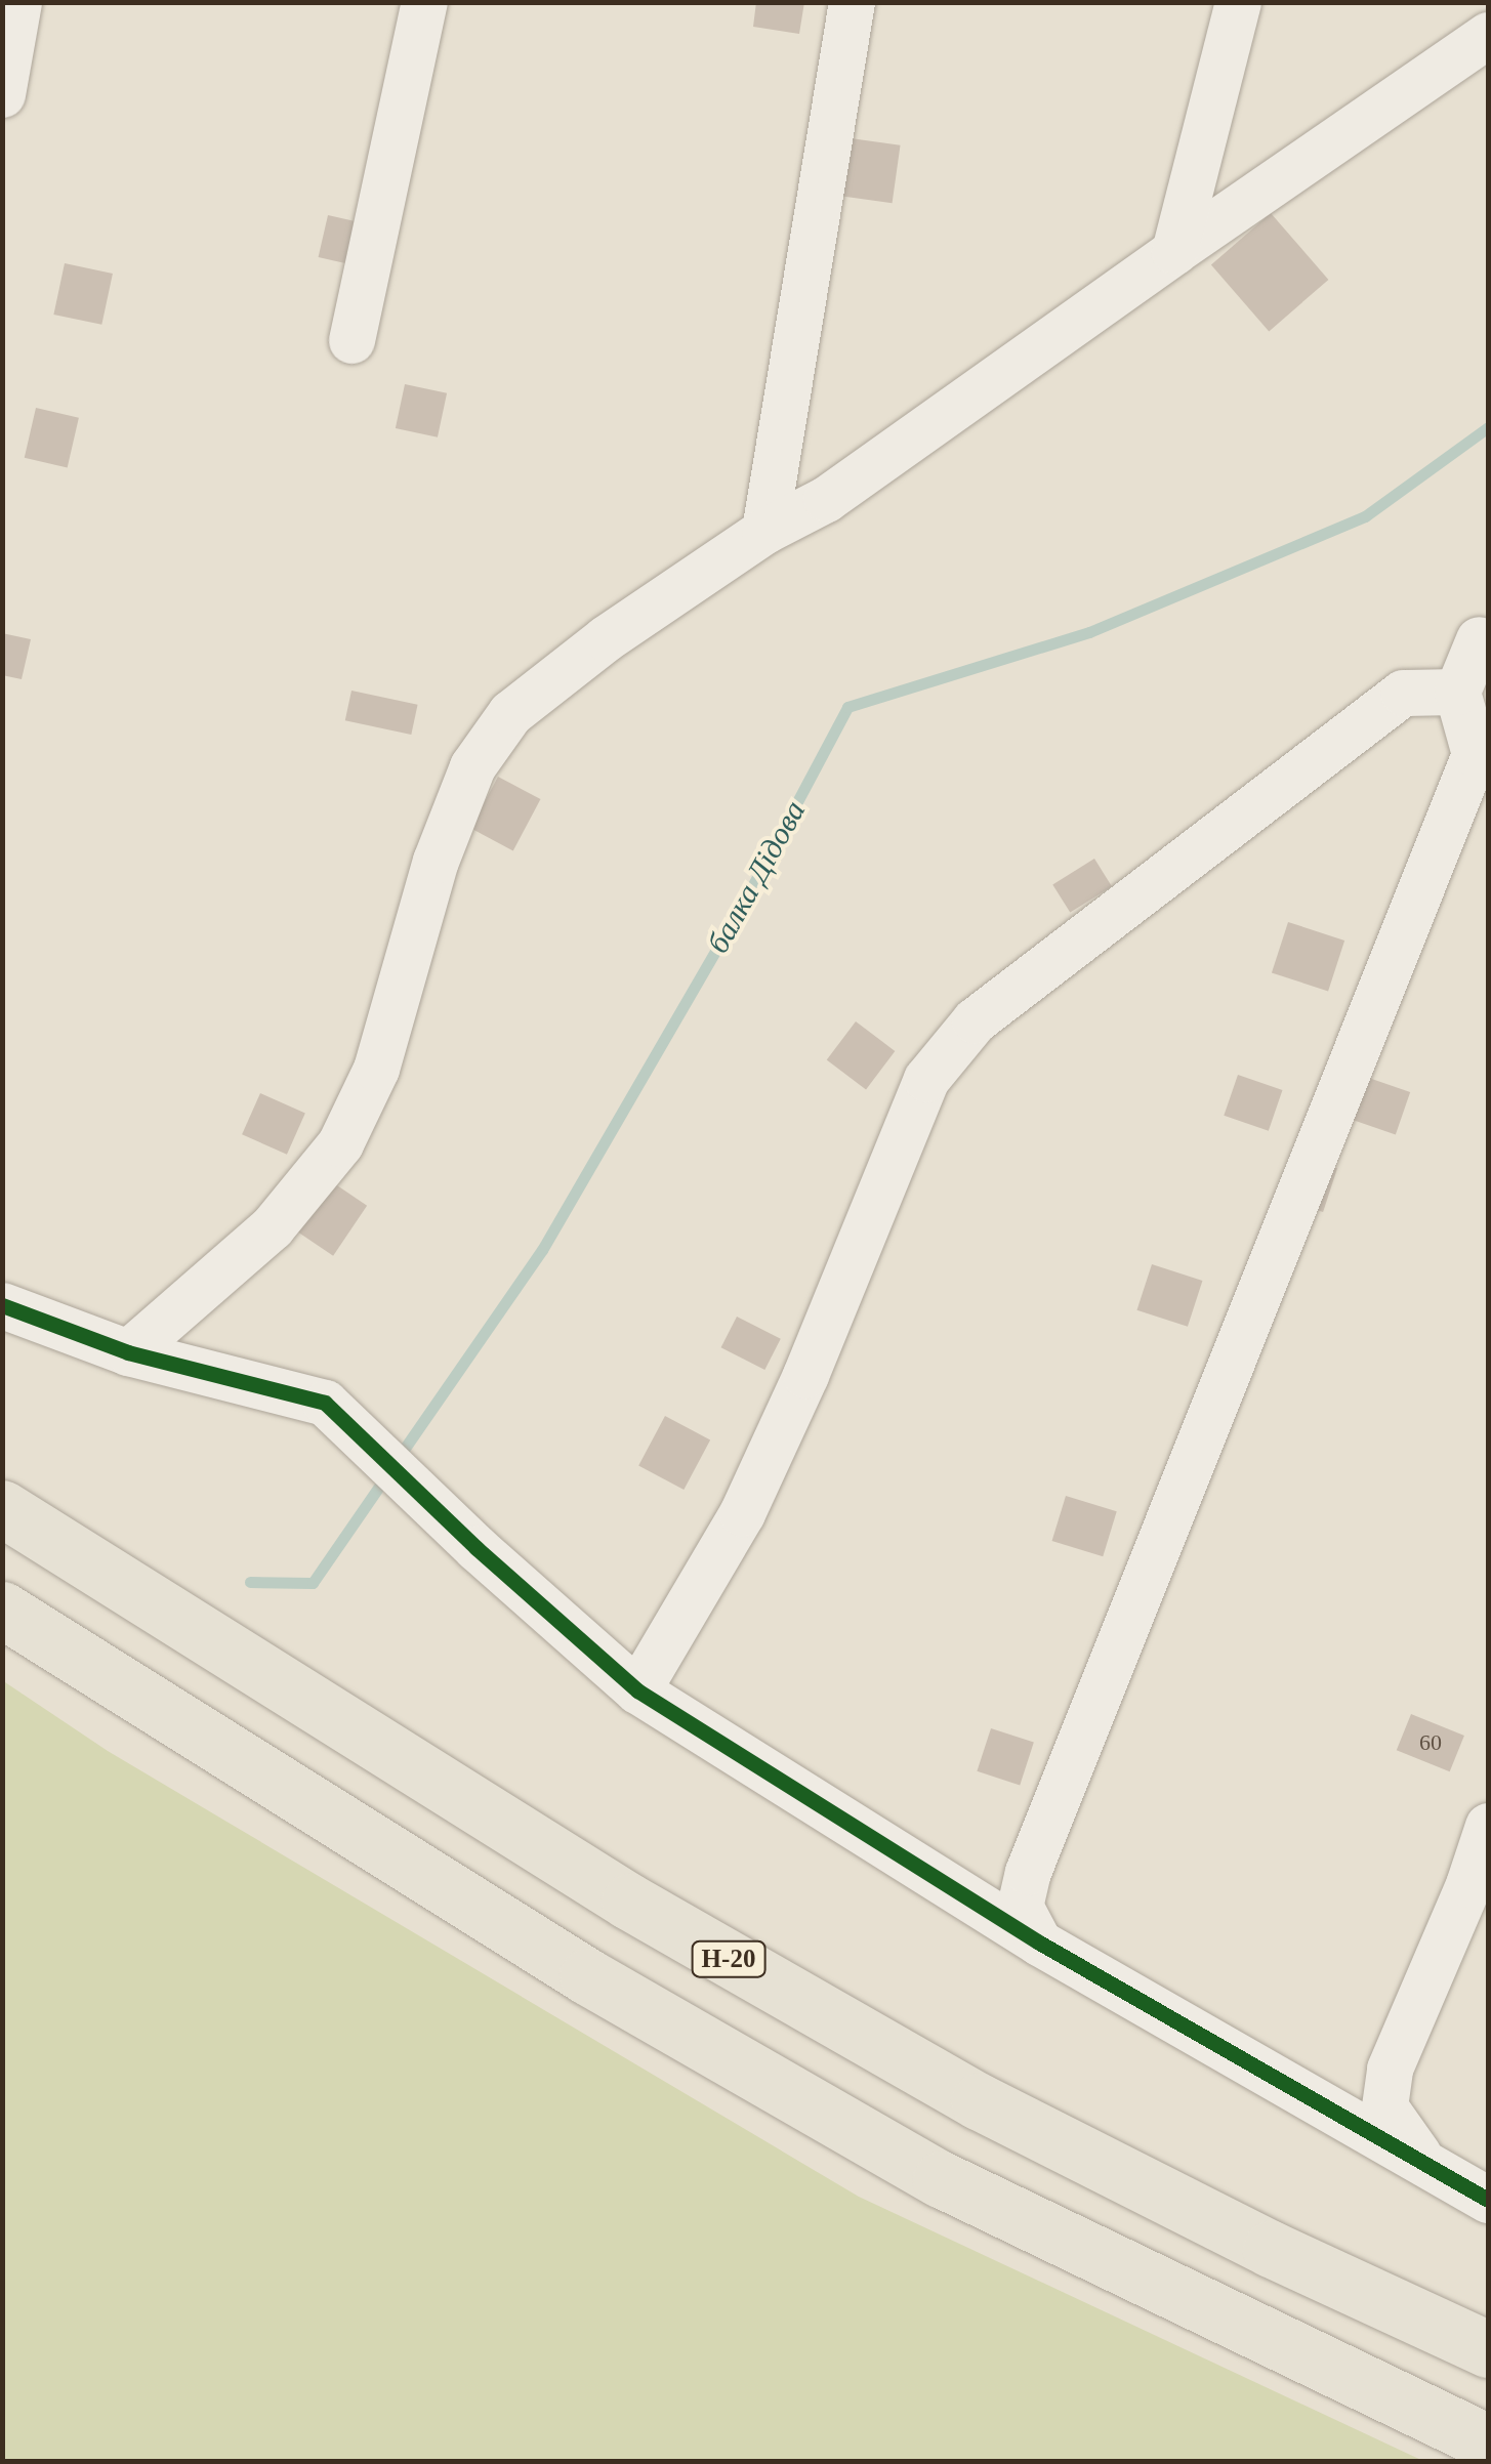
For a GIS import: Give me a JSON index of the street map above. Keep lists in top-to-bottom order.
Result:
{
  "streets": {
    "main road": ["Н-20"]
  },
  "water": ["балка Дідова"],
  "house_numbers": ["60"]
}
